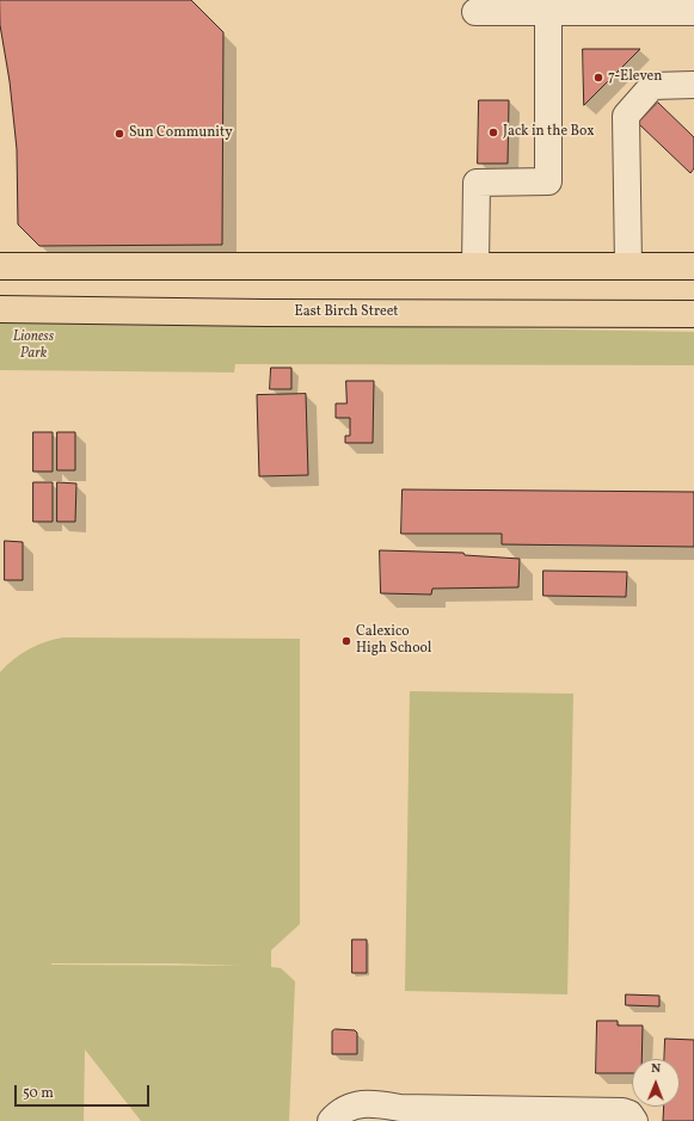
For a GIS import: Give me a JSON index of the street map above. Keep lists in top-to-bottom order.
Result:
{
  "streets": {
    "main road": ["East Birch Street"]
  },
  "parks": ["Lioness Park"],
  "places": [
    "7-Eleven",
    "Jack in the Box",
    "Sun Community",
    "Calexico High School"
  ],
  "scale_bar": "50 m",
  "north": "top"
}
